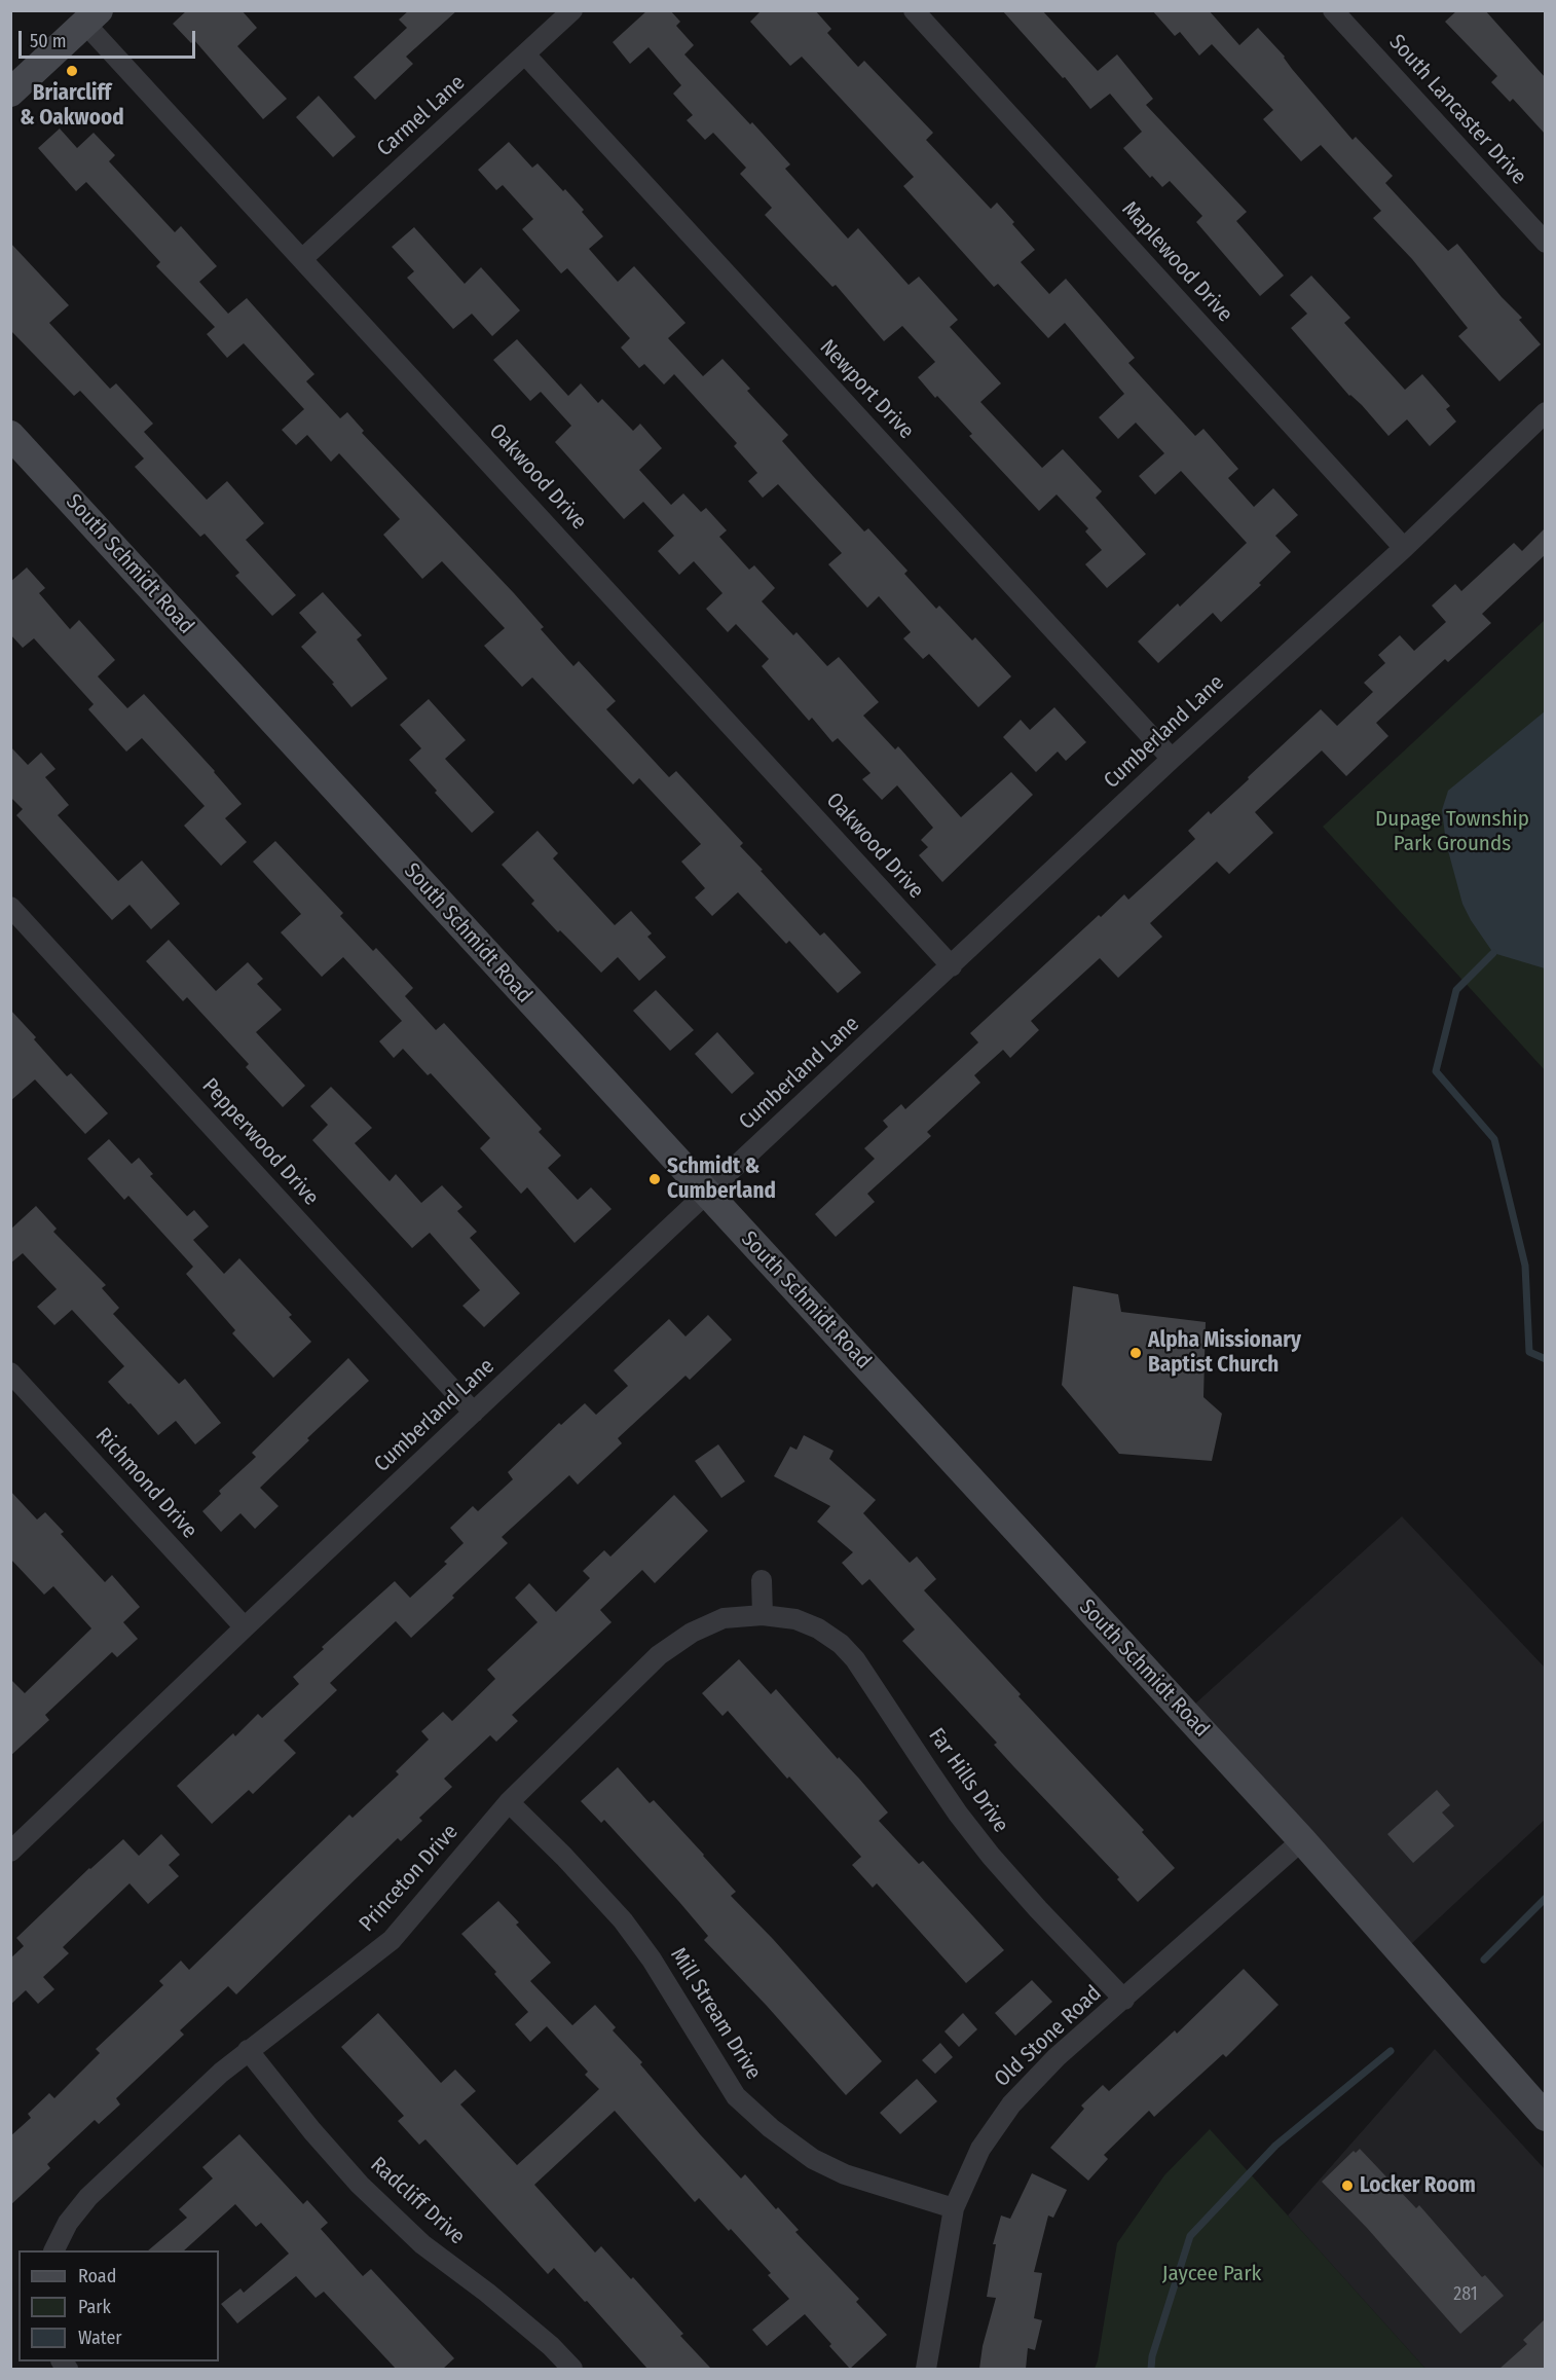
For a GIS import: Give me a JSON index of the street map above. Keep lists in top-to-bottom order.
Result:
{
  "streets": {
    "street": [
      "South Lancaster Drive",
      "Carmel Lane",
      "Maplewood Drive",
      "Newport Drive",
      "Oakwood Drive",
      "South Schmidt Road",
      "Cumberland Lane",
      "Pepperwood Drive",
      "Richmond Drive",
      "Far Hills Drive",
      "Princeton Drive",
      "Mill Stream Drive",
      "Old Stone Road",
      "Radcliff Drive"
    ]
  },
  "crossings": [
    ["Carmel Lane", "Newport Drive"],
    ["Carmel Lane", "Oakwood Drive"],
    ["Maplewood Drive", "Cumberland Lane"],
    ["Newport Drive", "Cumberland Lane"],
    ["Oakwood Drive", "Cumberland Lane"],
    ["South Schmidt Road", "Cumberland Lane"],
    ["South Schmidt Road", "Old Stone Road"],
    ["Cumberland Lane", "Pepperwood Drive"],
    ["Cumberland Lane", "Richmond Drive"],
    ["Far Hills Drive", "Princeton Drive"],
    ["Far Hills Drive", "Old Stone Road"],
    ["Princeton Drive", "Mill Stream Drive"],
    ["Princeton Drive", "Radcliff Drive"],
    ["Mill Stream Drive", "Old Stone Road"]
  ],
  "parks": ["Dupage Township Park Grounds", "Jaycee Park"],
  "places": [
    "Briarcliff & Oakwood",
    "Schmidt & Cumberland",
    "Alpha Missionary Baptist Church",
    "Locker Room"
  ],
  "house_numbers": ["281"],
  "legend": ["Road", "Park", "Water"],
  "scale_bar": "50 m"
}
